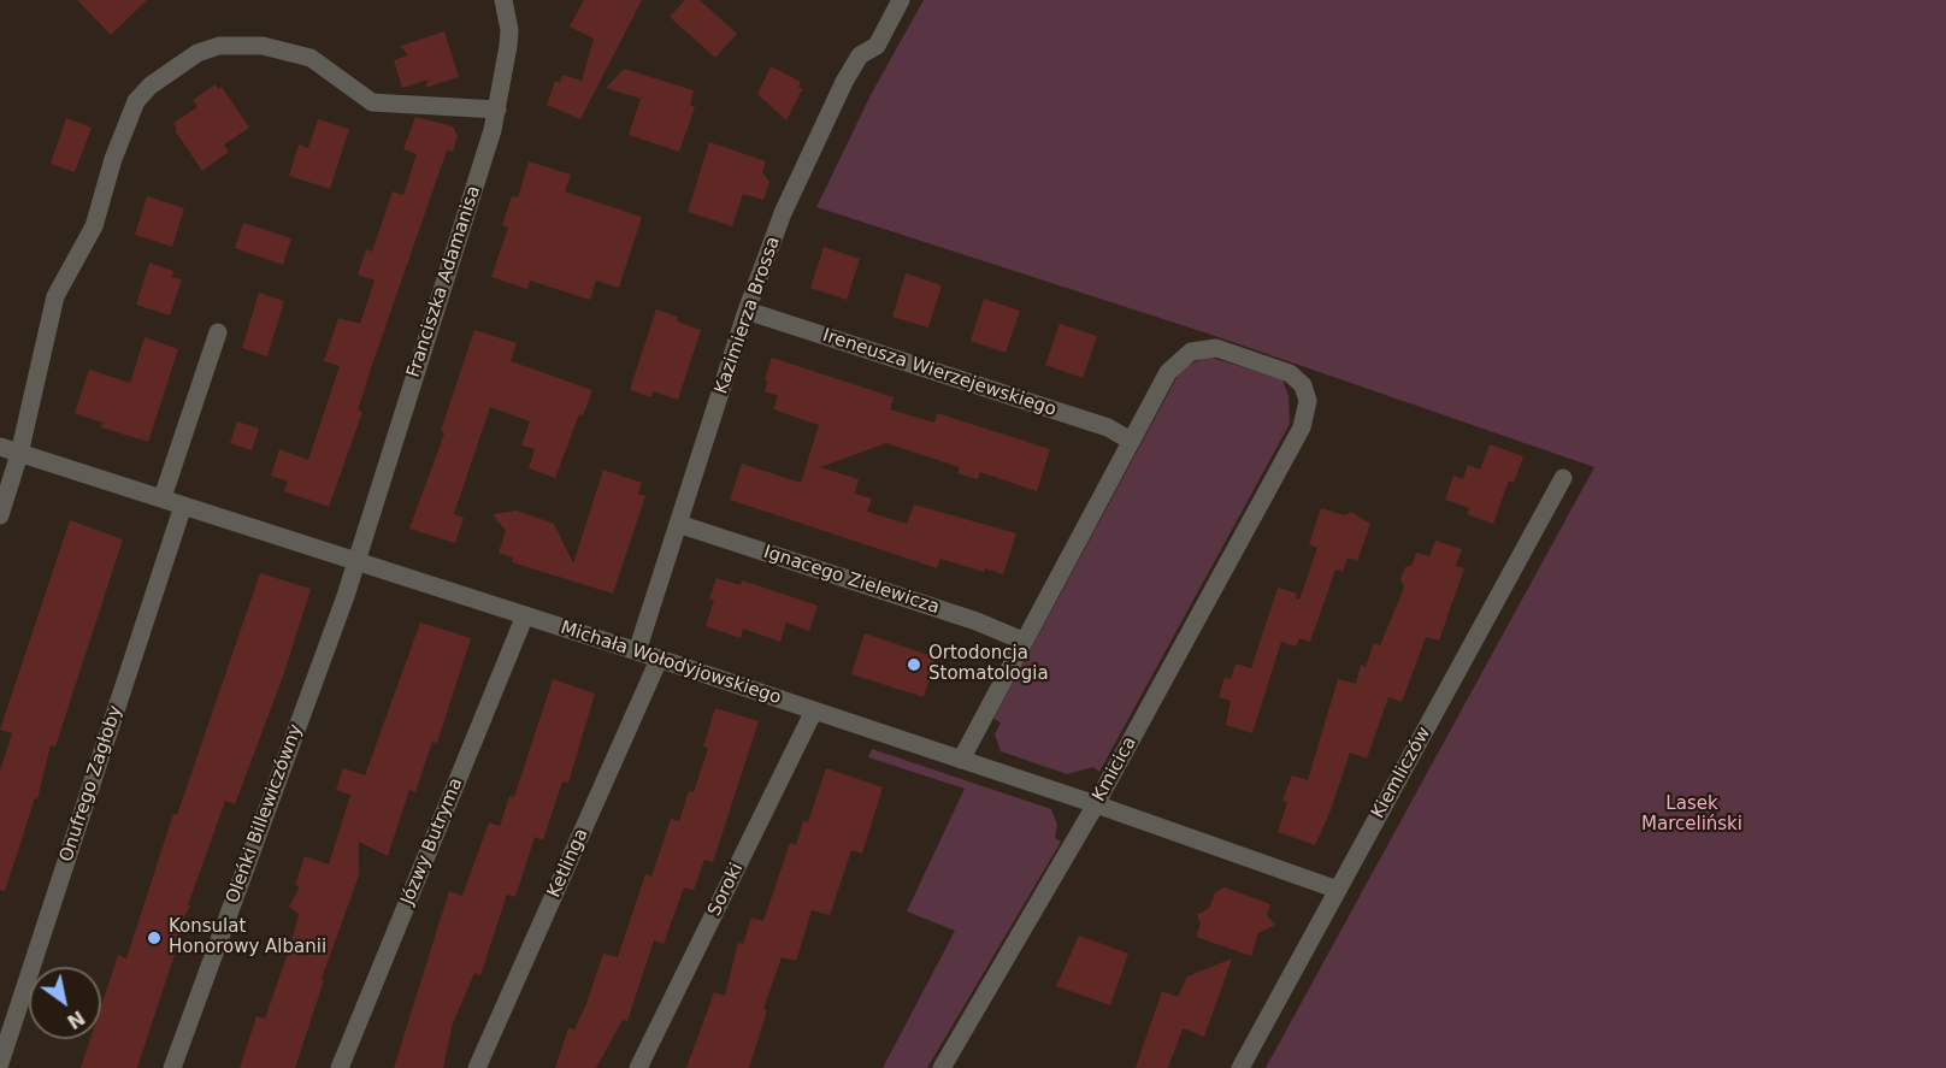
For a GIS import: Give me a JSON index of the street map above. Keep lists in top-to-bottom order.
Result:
{
  "streets": {
    "street": [
      "Franciszka Adamanisa",
      "Kazimierza Brossa",
      "Ireneusza Wierzejewskiego",
      "Ignacego Zielewicza",
      "Michała Wołodyjowskiego",
      "Kmicica",
      "Kiemliczów",
      "Onufrego Zagłoby",
      "Oleńki Billewiczówny",
      "Józwy Butryma",
      "Ketlinga",
      "Soroki"
    ]
  },
  "crossings": [
    ["Franciszka Adamanisa", "Michała Wołodyjowskiego"],
    ["Franciszka Adamanisa", "Oleńki Billewiczówny"],
    ["Kazimierza Brossa", "Ireneusza Wierzejewskiego"],
    ["Kazimierza Brossa", "Ignacego Zielewicza"],
    ["Kazimierza Brossa", "Michała Wołodyjowskiego"],
    ["Ireneusza Wierzejewskiego", "Kmicica"],
    ["Michała Wołodyjowskiego", "Kmicica"],
    ["Michała Wołodyjowskiego", "Kiemliczów"],
    ["Michała Wołodyjowskiego", "Onufrego Zagłoby"],
    ["Michała Wołodyjowskiego", "Oleńki Billewiczówny"],
    ["Michała Wołodyjowskiego", "Józwy Butryma"],
    ["Michała Wołodyjowskiego", "Ketlinga"],
    ["Michała Wołodyjowskiego", "Soroki"]
  ],
  "parks": ["Lasek Marceliński"],
  "places": ["Ortodoncja Stomatologia", "Konsulat Honorowy Albanii"],
  "north": "bottom right"
}
